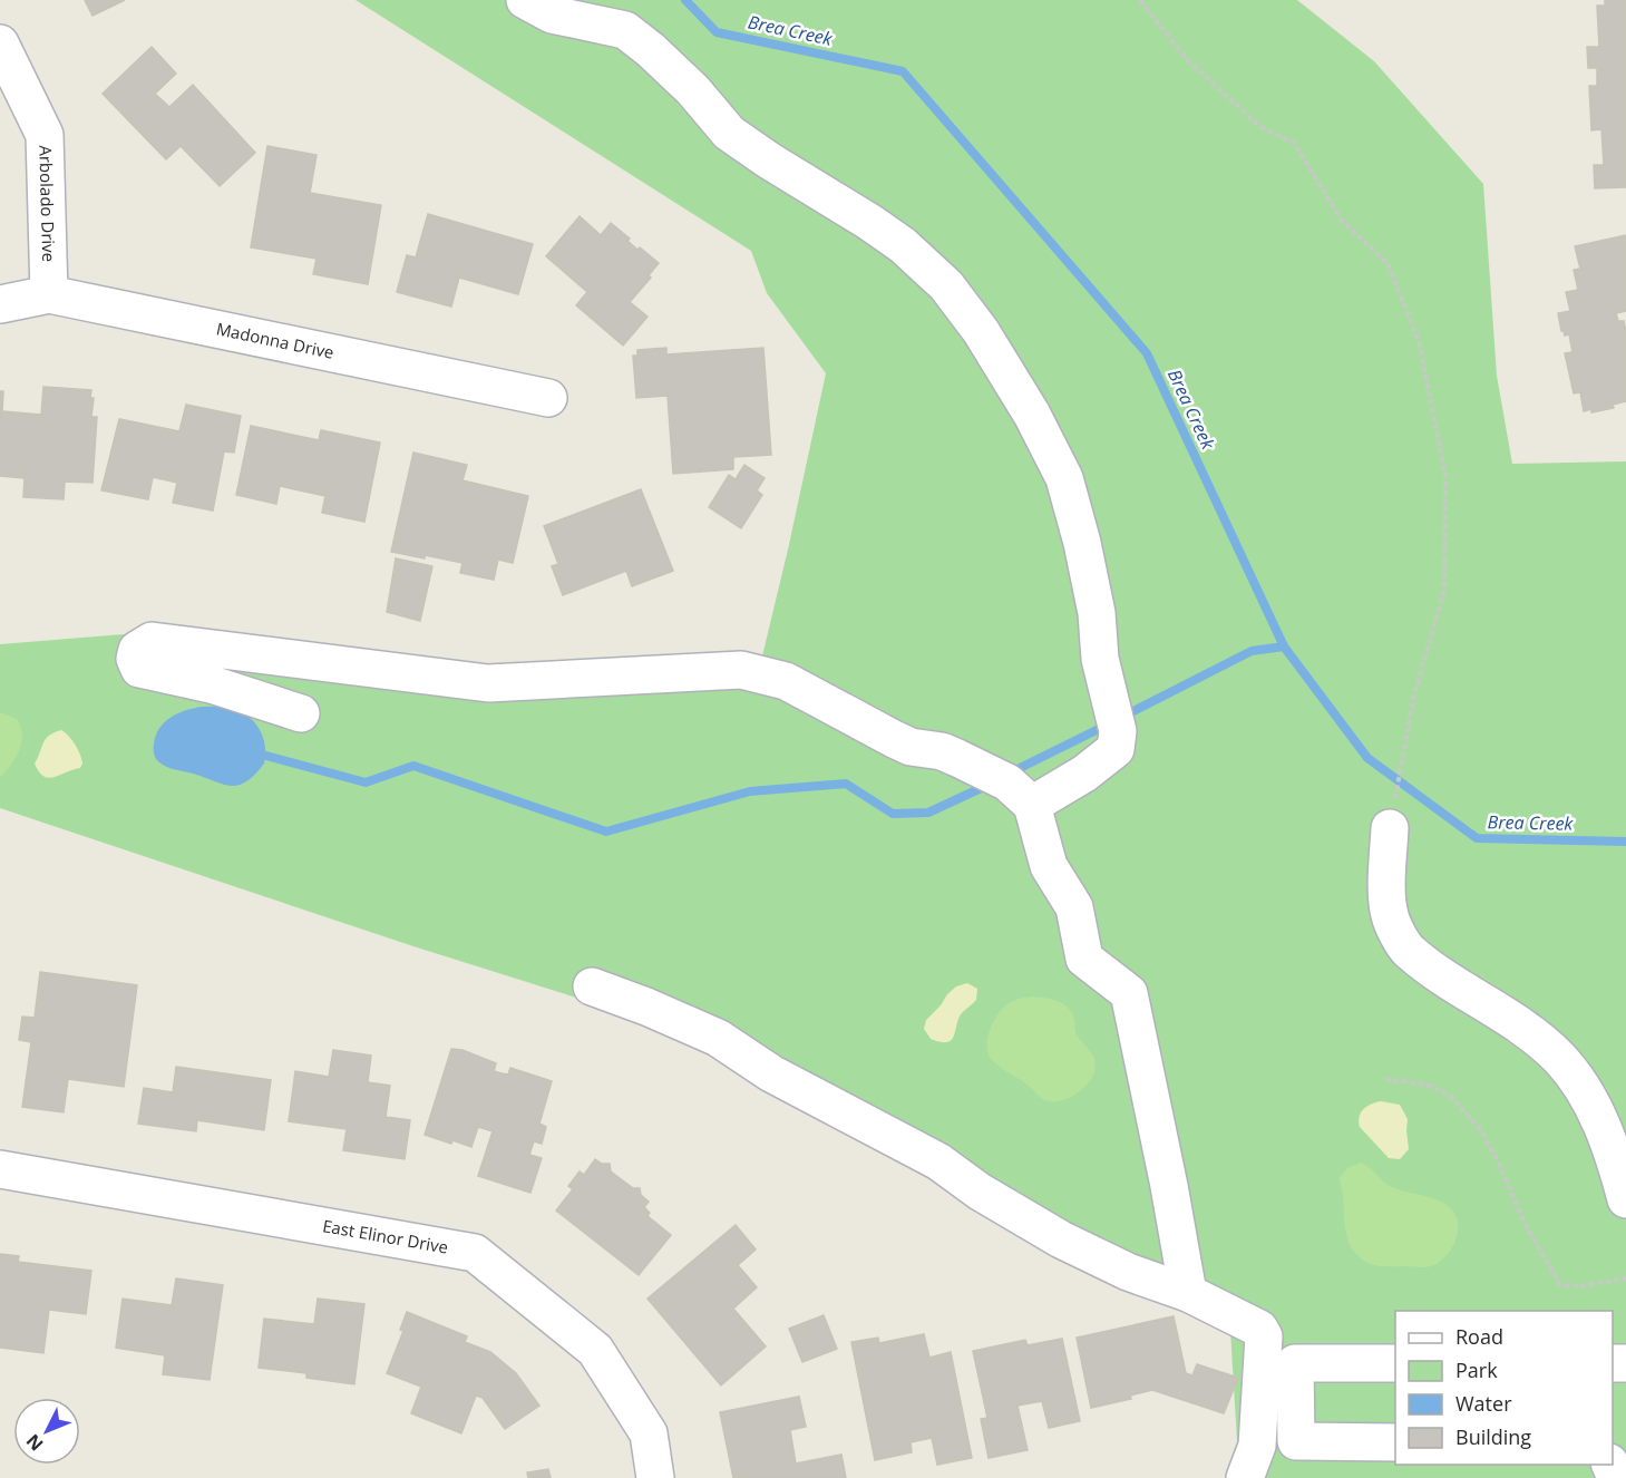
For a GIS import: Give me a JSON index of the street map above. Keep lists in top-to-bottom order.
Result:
{
  "streets": {
    "street": ["Arbolado Drive", "Madonna Drive", "East Elinor Drive"]
  },
  "crossings": [
    ["Arbolado Drive", "Madonna Drive"]
  ],
  "water": ["Brea Creek"],
  "legend": [
    "Road",
    "Park",
    "Water",
    "Building"
  ],
  "north": "bottom left"
}
